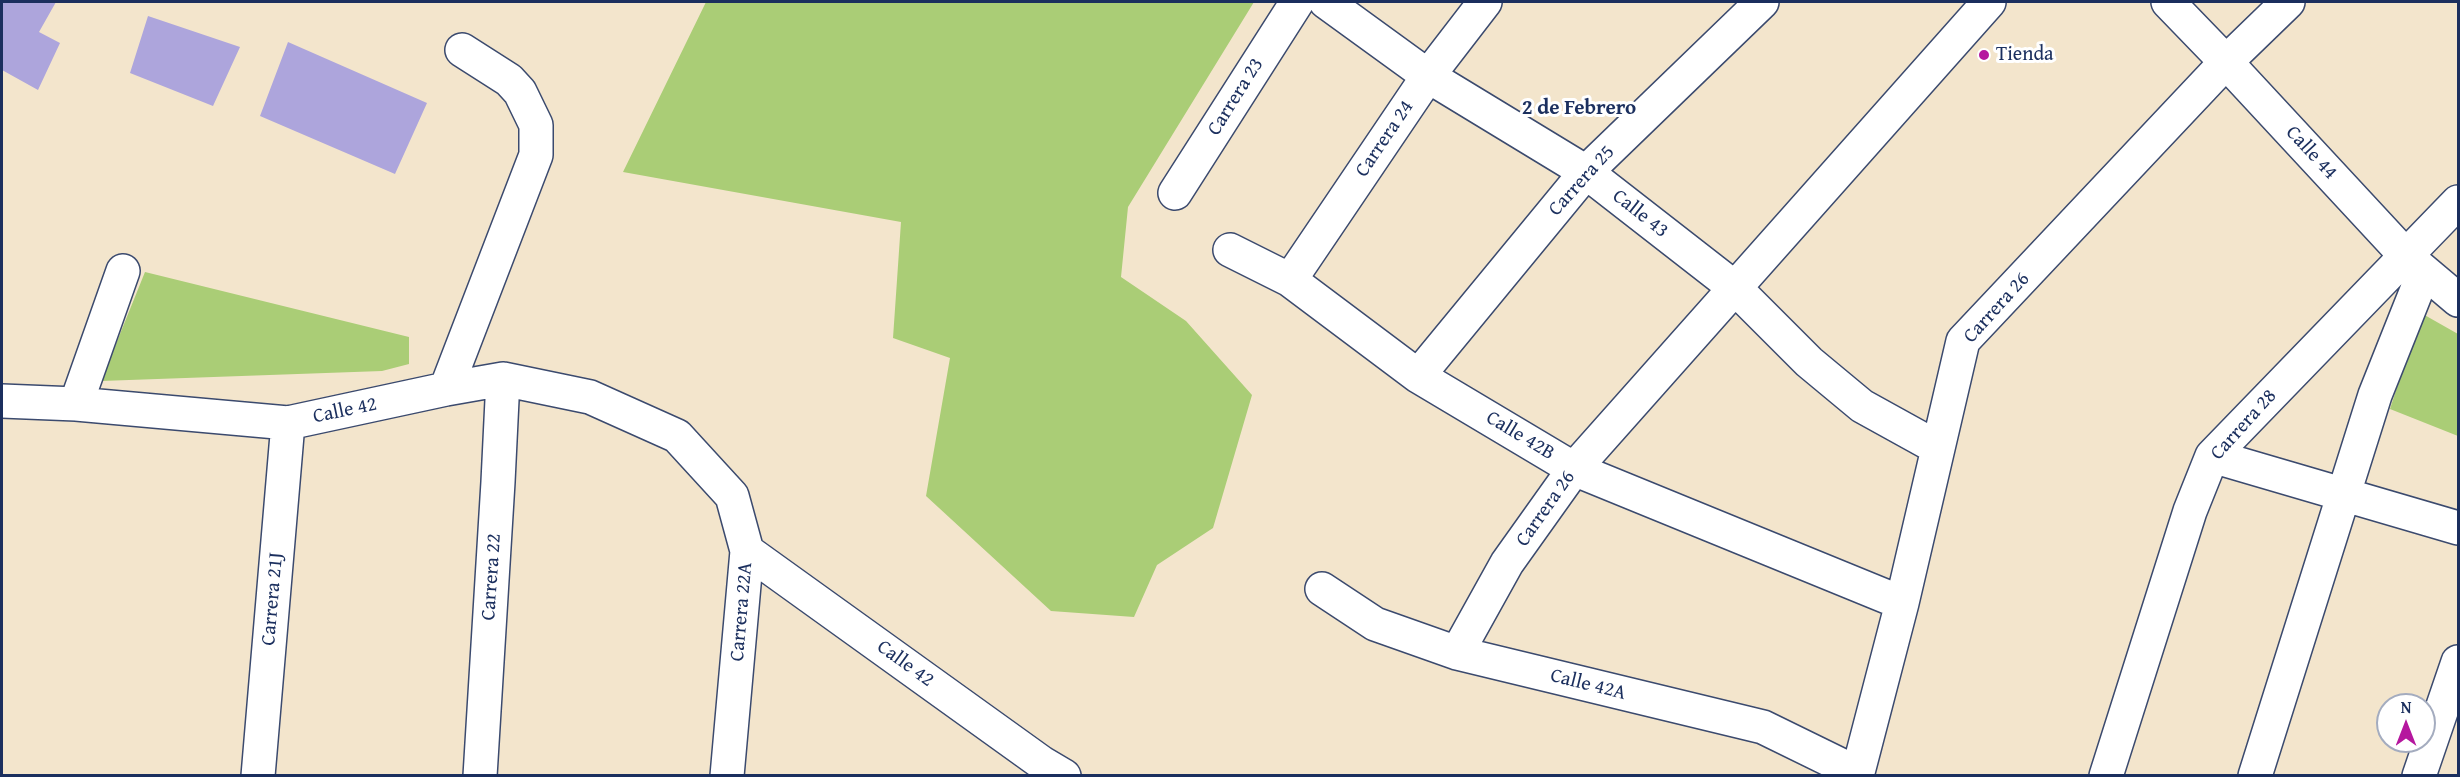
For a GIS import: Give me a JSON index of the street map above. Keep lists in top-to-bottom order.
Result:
{
  "streets": {
    "street": [
      "Carrera 23",
      "Carrera 24",
      "Calle 44",
      "Carrera 25",
      "Calle 43",
      "Carrera 26",
      "Calle 42",
      "Carrera 28",
      "Calle 42B",
      "Carrera 22",
      "Carrera 21J",
      "Carrera 22A",
      "Calle 42A"
    ]
  },
  "crossings": [
    ["Carrera 24", "Calle 43"],
    ["Carrera 24", "Calle 42B"],
    ["Calle 44", "Carrera 26"],
    ["Calle 44", "Carrera 28"],
    ["Carrera 25", "Calle 43"],
    ["Carrera 25", "Calle 42B"],
    ["Calle 43", "Carrera 26"],
    ["Carrera 26", "Calle 42B"],
    ["Carrera 26", "Calle 42A"],
    ["Calle 42", "Carrera 22"],
    ["Calle 42", "Carrera 21J"],
    ["Calle 42", "Carrera 22A"]
  ],
  "districts": ["2 de Febrero"],
  "places": ["Tienda"],
  "north": "top"
}
